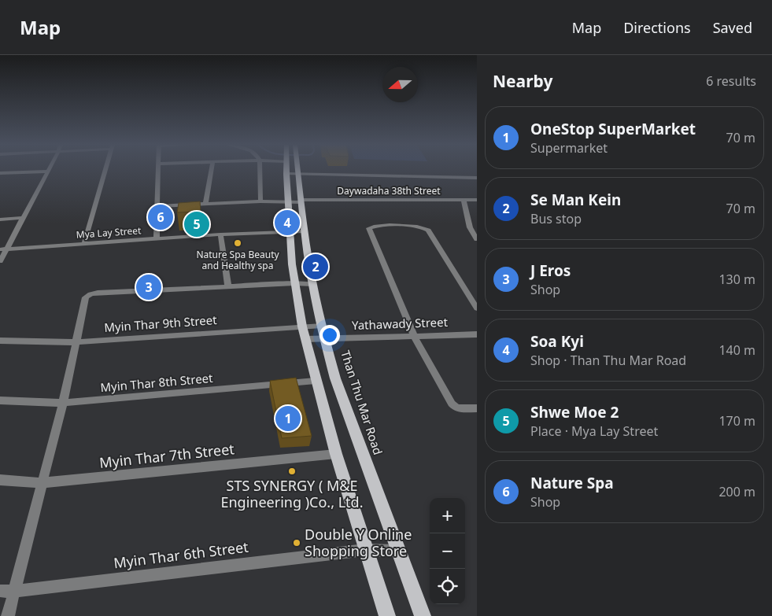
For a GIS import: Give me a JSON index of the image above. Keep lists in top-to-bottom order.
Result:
{
  "streets": {
    "main road": ["Than Thu Mar Road"],
    "street": [
      "Daywadaha 38th Street",
      "Mya Lay Street",
      "Myin Thar 9th Street",
      "Yathawady Street",
      "Myin Thar 8th Street",
      "Myin Thar 7th Street",
      "Myin Thar 6th Street"
    ]
  },
  "crossings": [
    ["Daywadaha 38th Street", "Than Thu Mar Road"],
    ["Mya Lay Street", "Than Thu Mar Road"],
    ["Myin Thar 9th Street", "Than Thu Mar Road"],
    ["Yathawady Street", "Than Thu Mar Road"],
    ["Myin Thar 8th Street", "Than Thu Mar Road"],
    ["Than Thu Mar Road", "Myin Thar 7th Street"],
    ["Than Thu Mar Road", "Myin Thar 6th Street"]
  ],
  "places": ["Nature Spa Beauty and Healthy spa", "STS SYNERGY ( M&E Engineering )Co., Ltd.", "Double Y Online Shopping Store"],
  "north": "left",
  "page": {
    "header": "Map",
    "nav": ["Map", "Directions", "Saved"],
    "heading": ["Nearby", "6 results"],
    "list": [
      {
        "mark": "1",
        "name": "OneStop SuperMarket",
        "note": "Supermarket",
        "value": "70 m"
      },
      {
        "mark": "2",
        "name": "Se Man Kein",
        "note": "Bus stop",
        "value": "70 m"
      },
      {
        "mark": "3",
        "name": "J Eros",
        "note": "Shop",
        "value": "130 m"
      },
      {
        "mark": "4",
        "name": "Soa Kyi",
        "note": "Shop · Than Thu Mar Road",
        "value": "140 m"
      },
      {
        "mark": "5",
        "name": "Shwe Moe 2",
        "note": "Place · Mya Lay Street",
        "value": "170 m"
      },
      {
        "mark": "6",
        "name": "Nature Spa",
        "note": "Shop",
        "value": "200 m"
      }
    ],
    "pins": [
      "6",
      "4",
      "5",
      "2",
      "3",
      "1"
    ],
    "map_buttons": ["+", "−"]
  }
}
